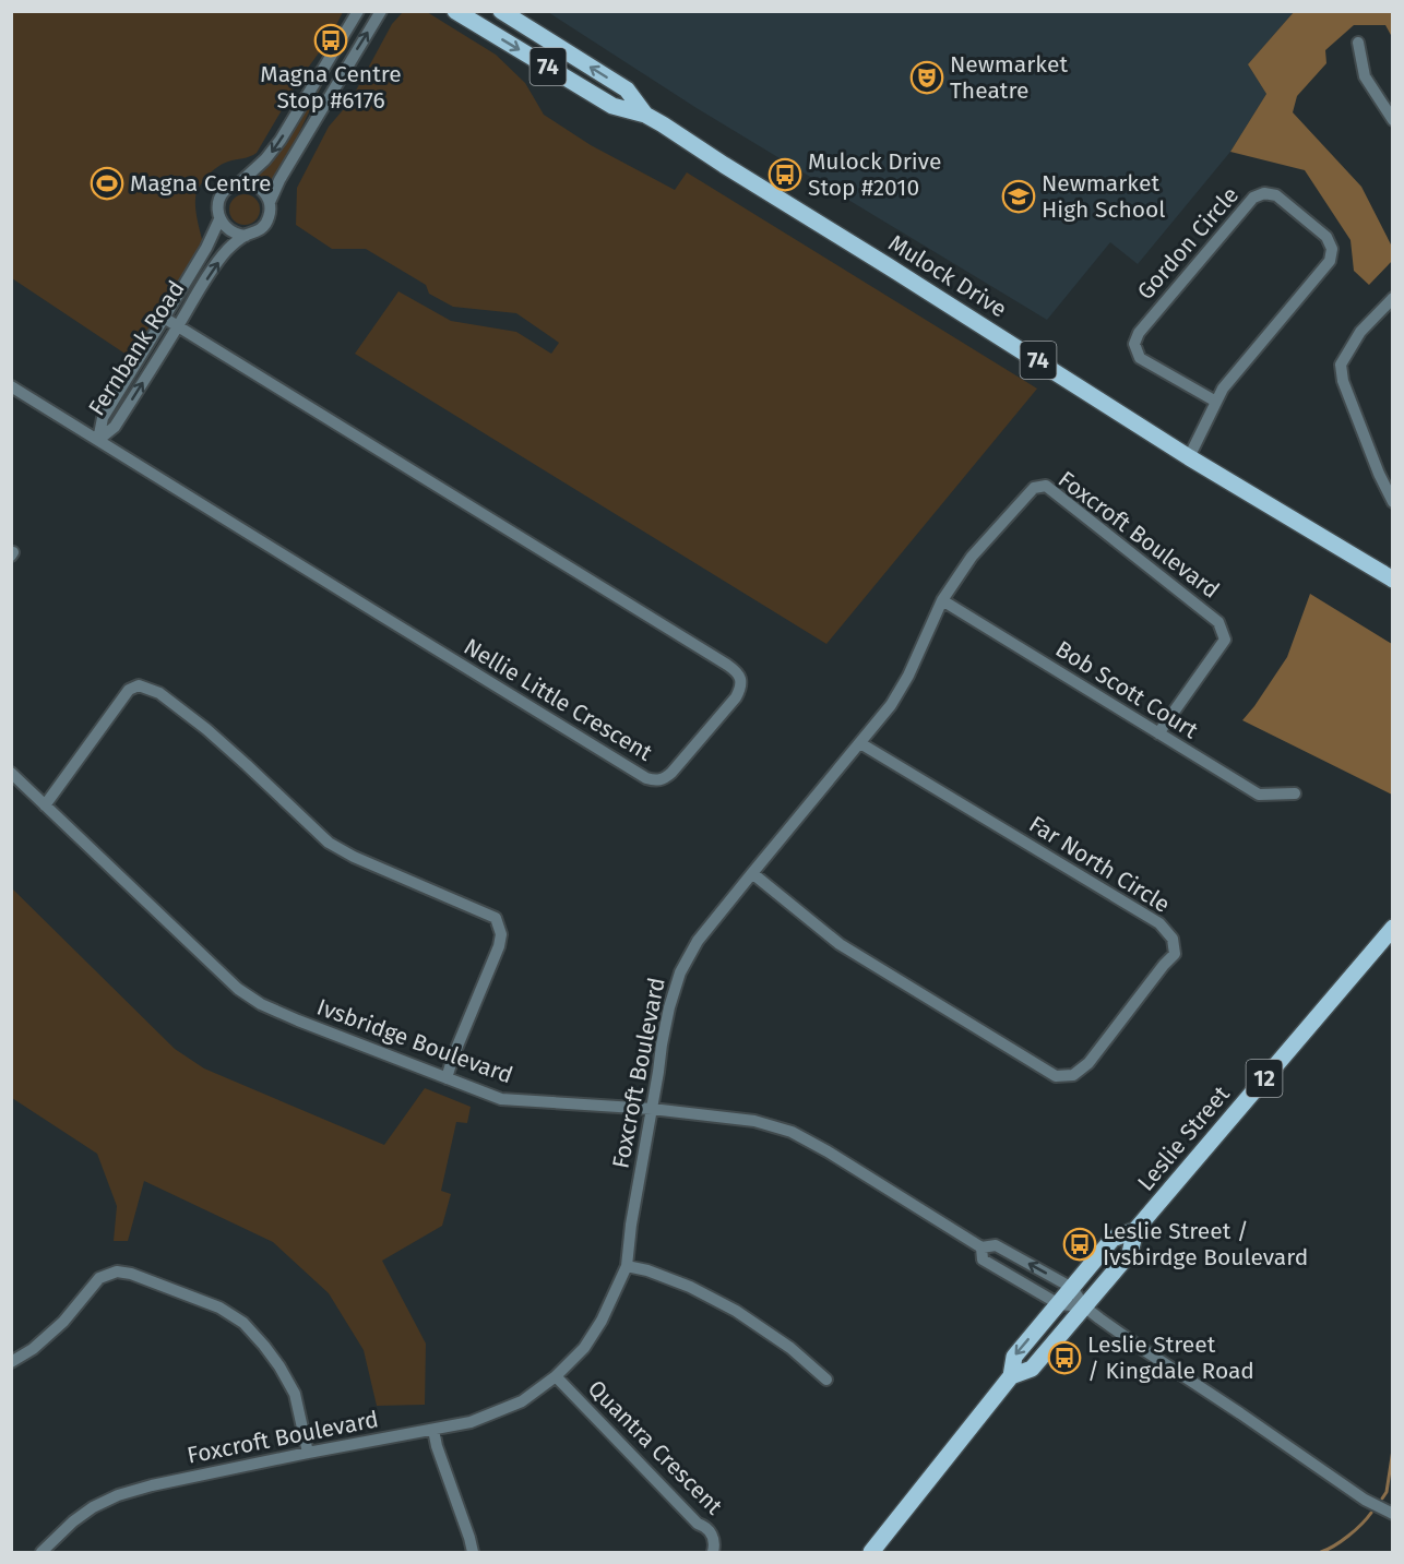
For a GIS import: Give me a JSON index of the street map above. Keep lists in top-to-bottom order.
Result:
{
  "streets": {
    "main road": [
      "74",
      "Mulock Drive",
      "12",
      "Leslie Street"
    ],
    "street": [
      "Gordon Circle",
      "Fernbank Road",
      "Foxcroft Boulevard",
      "Bob Scott Court",
      "Nellie Little Crescent",
      "Far North Circle",
      "Ivsbridge Boulevard",
      "Quantra Crescent"
    ]
  },
  "crossings": [
    ["Gordon Circle", "Mulock Drive"],
    ["Fernbank Road", "Nellie Little Crescent"],
    ["Foxcroft Boulevard", "Bob Scott Court"],
    ["Foxcroft Boulevard", "Far North Circle"],
    ["Foxcroft Boulevard", "Ivsbridge Boulevard"],
    ["Foxcroft Boulevard", "Quantra Crescent"],
    ["Ivsbridge Boulevard", "Leslie Street"]
  ],
  "places": {
    "bus stop": [
      "Magna Centre Stop #6176",
      "Mulock Drive Stop #2010",
      "Leslie Street / Ivsbirdge Boulevard",
      "Leslie Street / Kingdale Road"
    ],
    "theatre": ["Newmarket Theatre"],
    "sports": ["Magna Centre"],
    "school or university": ["Newmarket High School"]
  }
}
